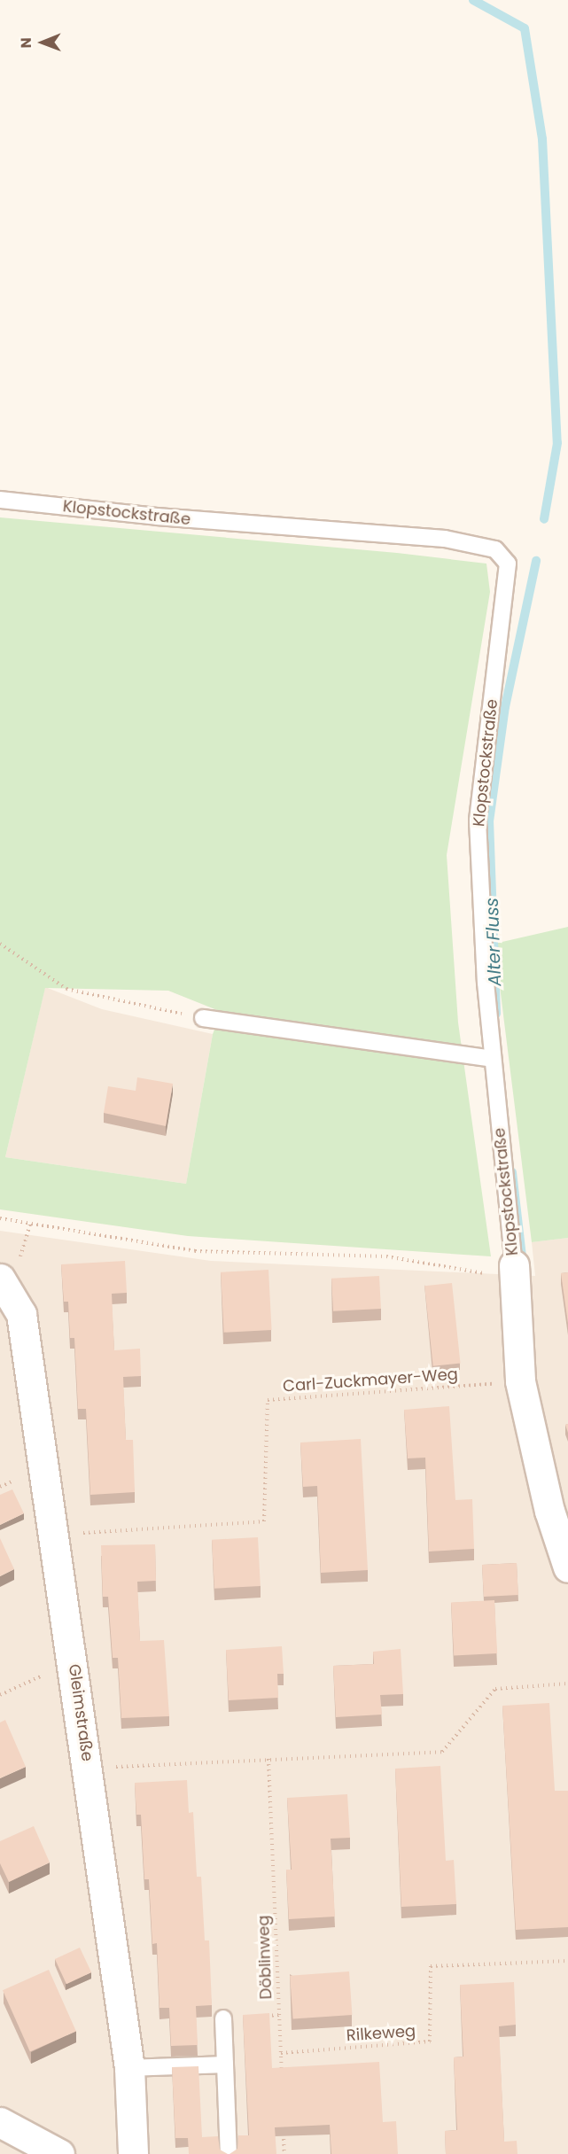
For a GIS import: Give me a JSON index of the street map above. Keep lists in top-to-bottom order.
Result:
{
  "streets": {
    "street": ["Klopstockstraße", "Gleimstraße"],
    "path": ["Carl-Zuckmayer-Weg", "Döblinweg", "Rilkeweg"]
  },
  "crossings": [
    ["Klopstockstraße", "Carl-Zuckmayer-Weg"],
    ["Carl-Zuckmayer-Weg", "Gleimstraße"],
    ["Döblinweg", "Rilkeweg"]
  ],
  "water": ["Alter Fluss"],
  "north": "left"
}
